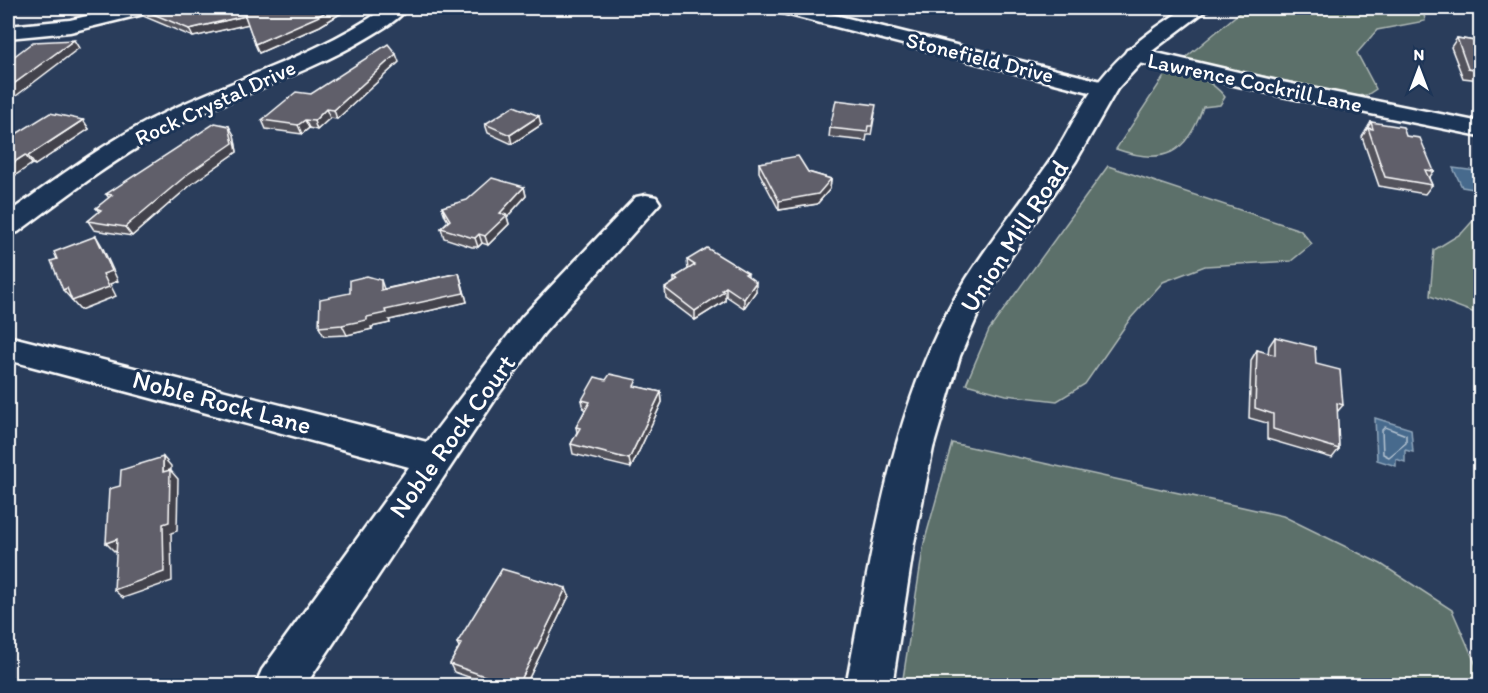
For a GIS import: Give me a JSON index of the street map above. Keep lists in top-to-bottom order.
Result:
{
  "streets": {
    "street": [
      "Stonefield Drive",
      "Lawrence Cockrill Lane",
      "Rock Crystal Drive",
      "Union Mill Road",
      "Noble Rock Lane",
      "Noble Rock Court"
    ]
  },
  "crossings": [
    ["Stonefield Drive", "Lawrence Cockrill Lane"],
    ["Stonefield Drive", "Union Mill Road"],
    ["Lawrence Cockrill Lane", "Union Mill Road"],
    ["Noble Rock Lane", "Noble Rock Court"]
  ],
  "north": "top"
}
